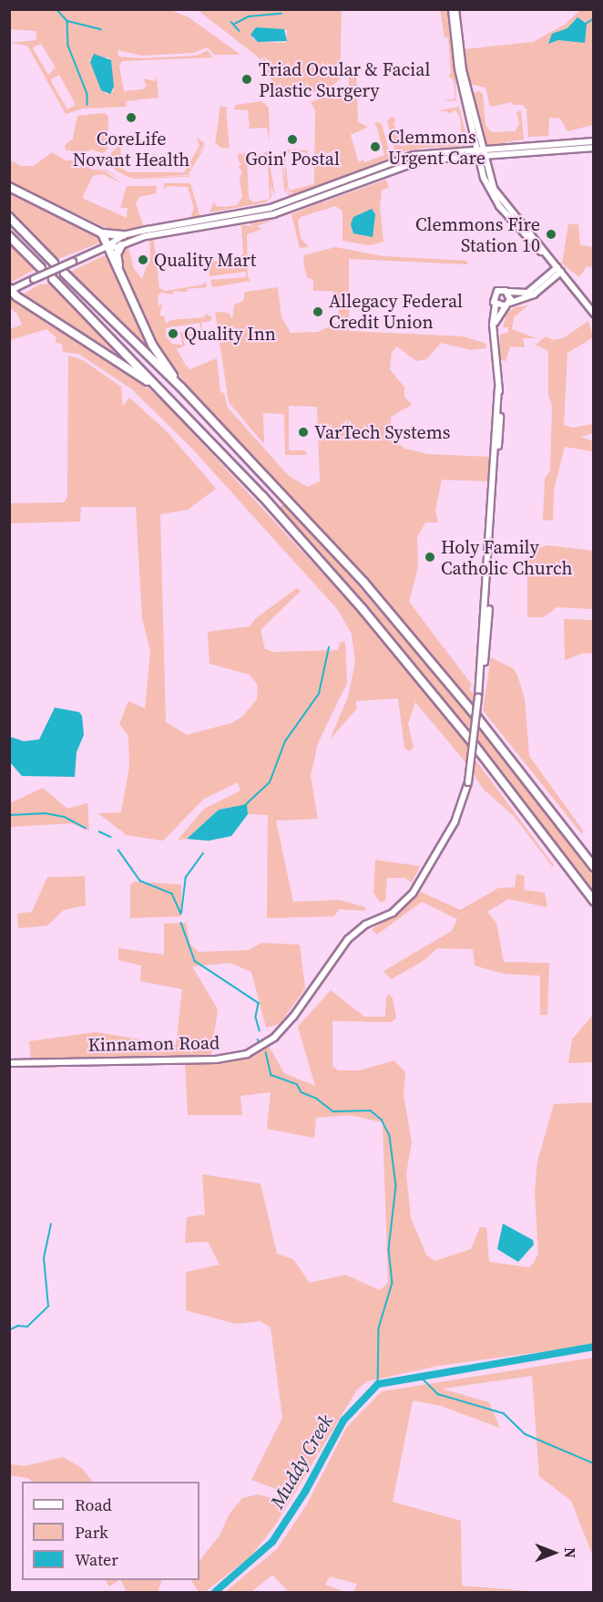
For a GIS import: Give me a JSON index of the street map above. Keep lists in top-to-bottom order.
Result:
{
  "streets": {
    "main road": ["Kinnamon Road"]
  },
  "water": ["Muddy Creek"],
  "places": [
    "Triad Ocular & Facial Plastic Surgery",
    "CoreLife Novant Health",
    "Goin' Postal",
    "Clemmons Urgent Care",
    "Clemmons Fire Station 10",
    "Quality Mart",
    "Allegacy Federal Credit Union",
    "Quality Inn",
    "VarTech Systems",
    "Holy Family Catholic Church"
  ],
  "legend": ["Road", "Park", "Water"],
  "north": "right"
}
